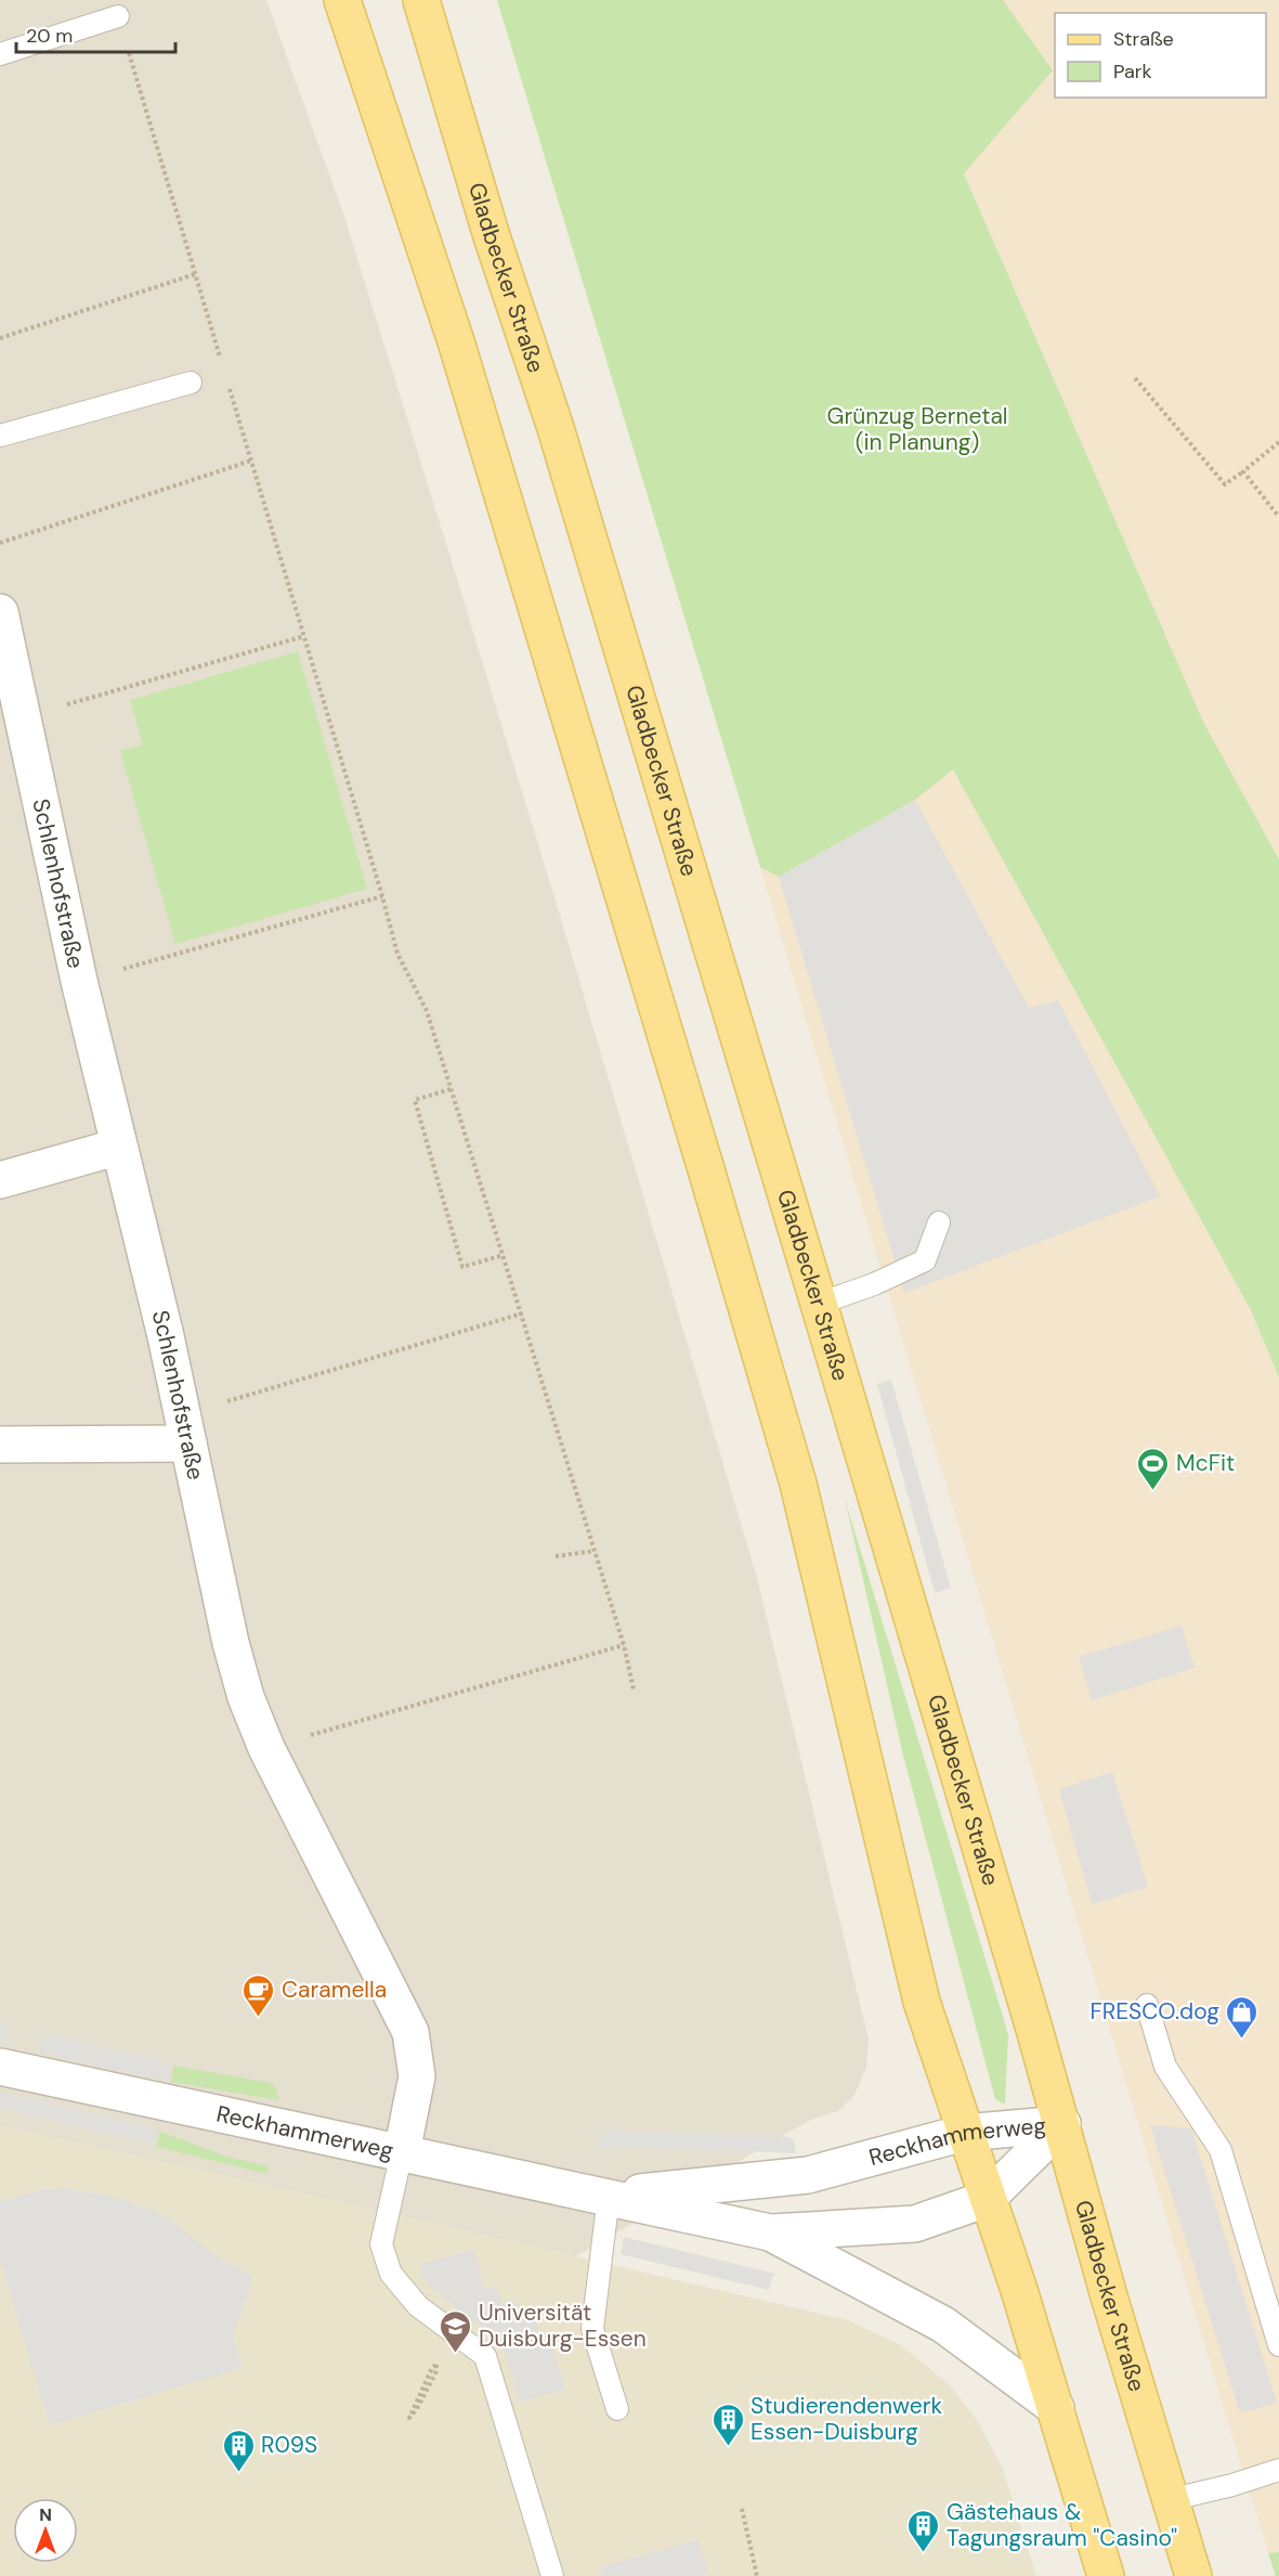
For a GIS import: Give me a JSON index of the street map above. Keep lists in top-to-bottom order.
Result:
{
  "streets": {
    "main road": ["Gladbecker Straße"],
    "street": ["Schlenhofstraße", "Reckhammerweg"]
  },
  "crossings": [
    ["Gladbecker Straße", "Reckhammerweg"],
    ["Schlenhofstraße", "Reckhammerweg"]
  ],
  "parks": ["Grünzug Bernetal (in Planung)"],
  "places": {
    "sports": ["McFit"],
    "cafe": ["Caramella"],
    "shop": ["FRESCO.dog"],
    "school or university": ["Universität Duisburg-Essen"],
    "building": ["Studierendenwerk Essen-Duisburg", "R09S", "Gästehaus & Tagungsraum \"Casino\""]
  },
  "legend": ["Straße", "Park"],
  "scale_bar": "20 m",
  "north": "top"
}
